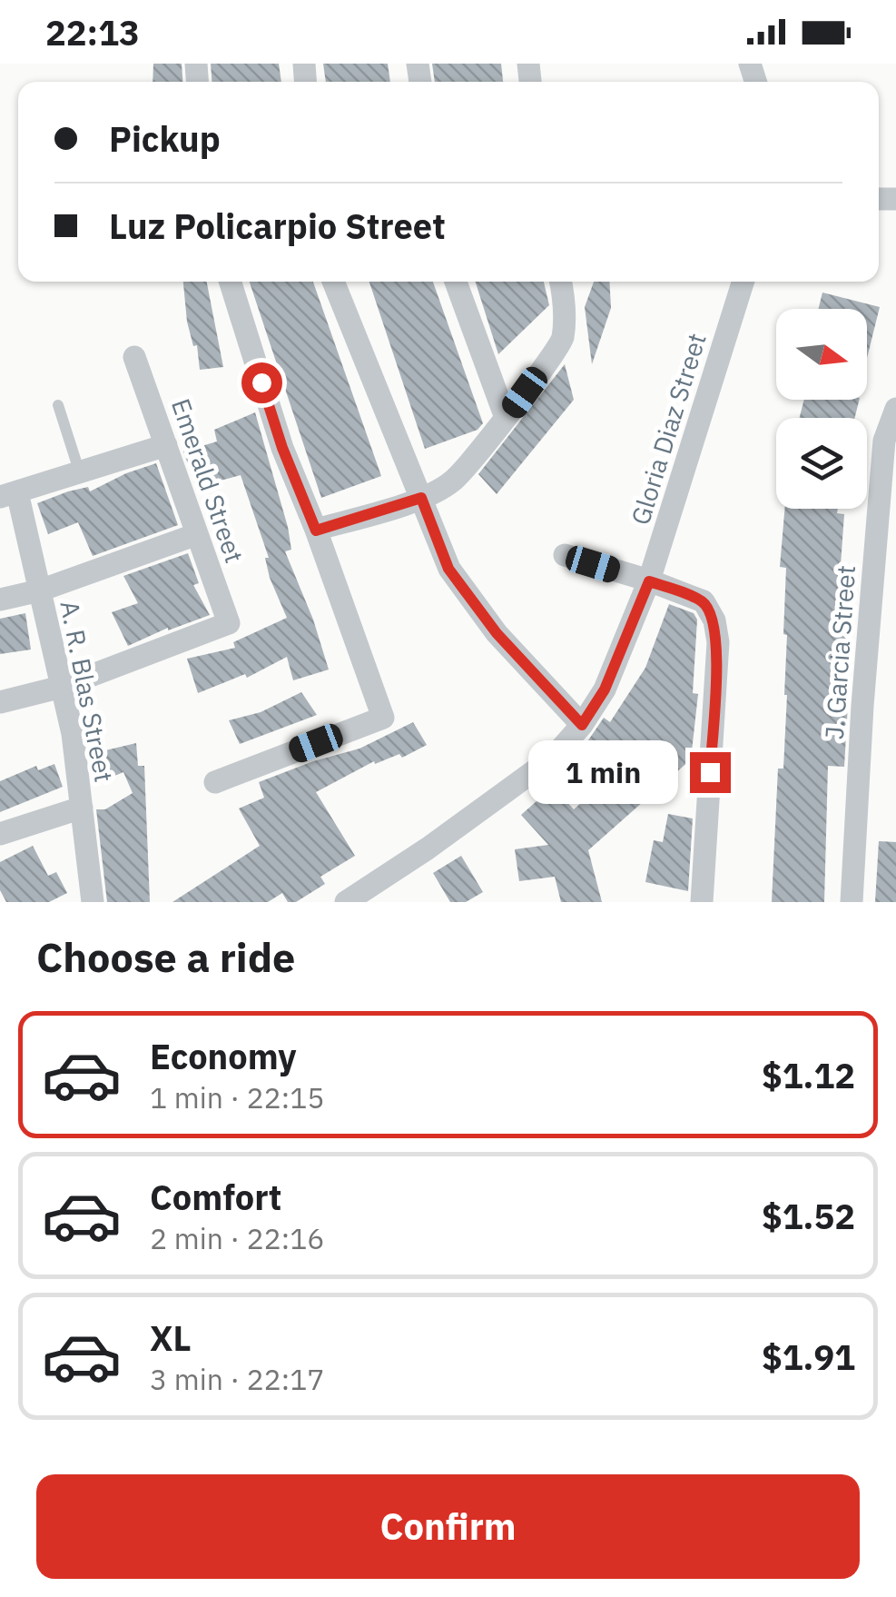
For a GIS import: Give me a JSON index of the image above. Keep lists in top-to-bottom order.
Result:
{
  "streets": {
    "street": [
      "Gloria Diaz Street",
      "Emerald Street",
      "J. Garcia Street",
      "A. R. Blas Street"
    ]
  },
  "crossings": [
    ["Emerald Street", "A. R. Blas Street"]
  ],
  "north": "right",
  "page": {
    "status": "22:13",
    "banner": ["Pickup", "Luz Policarpio Street"],
    "bubble": "1 min",
    "heading": "Choose a ride",
    "list": [
      {
        "name": "Economy",
        "note": "1 min · 22:15",
        "value": "$1.12"
      },
      {
        "name": "Comfort",
        "note": "2 min · 22:16",
        "value": "$1.52"
      },
      {
        "name": "XL",
        "note": "3 min · 22:17",
        "value": "$1.91"
      }
    ],
    "buttons": "Confirm"
  }
}
